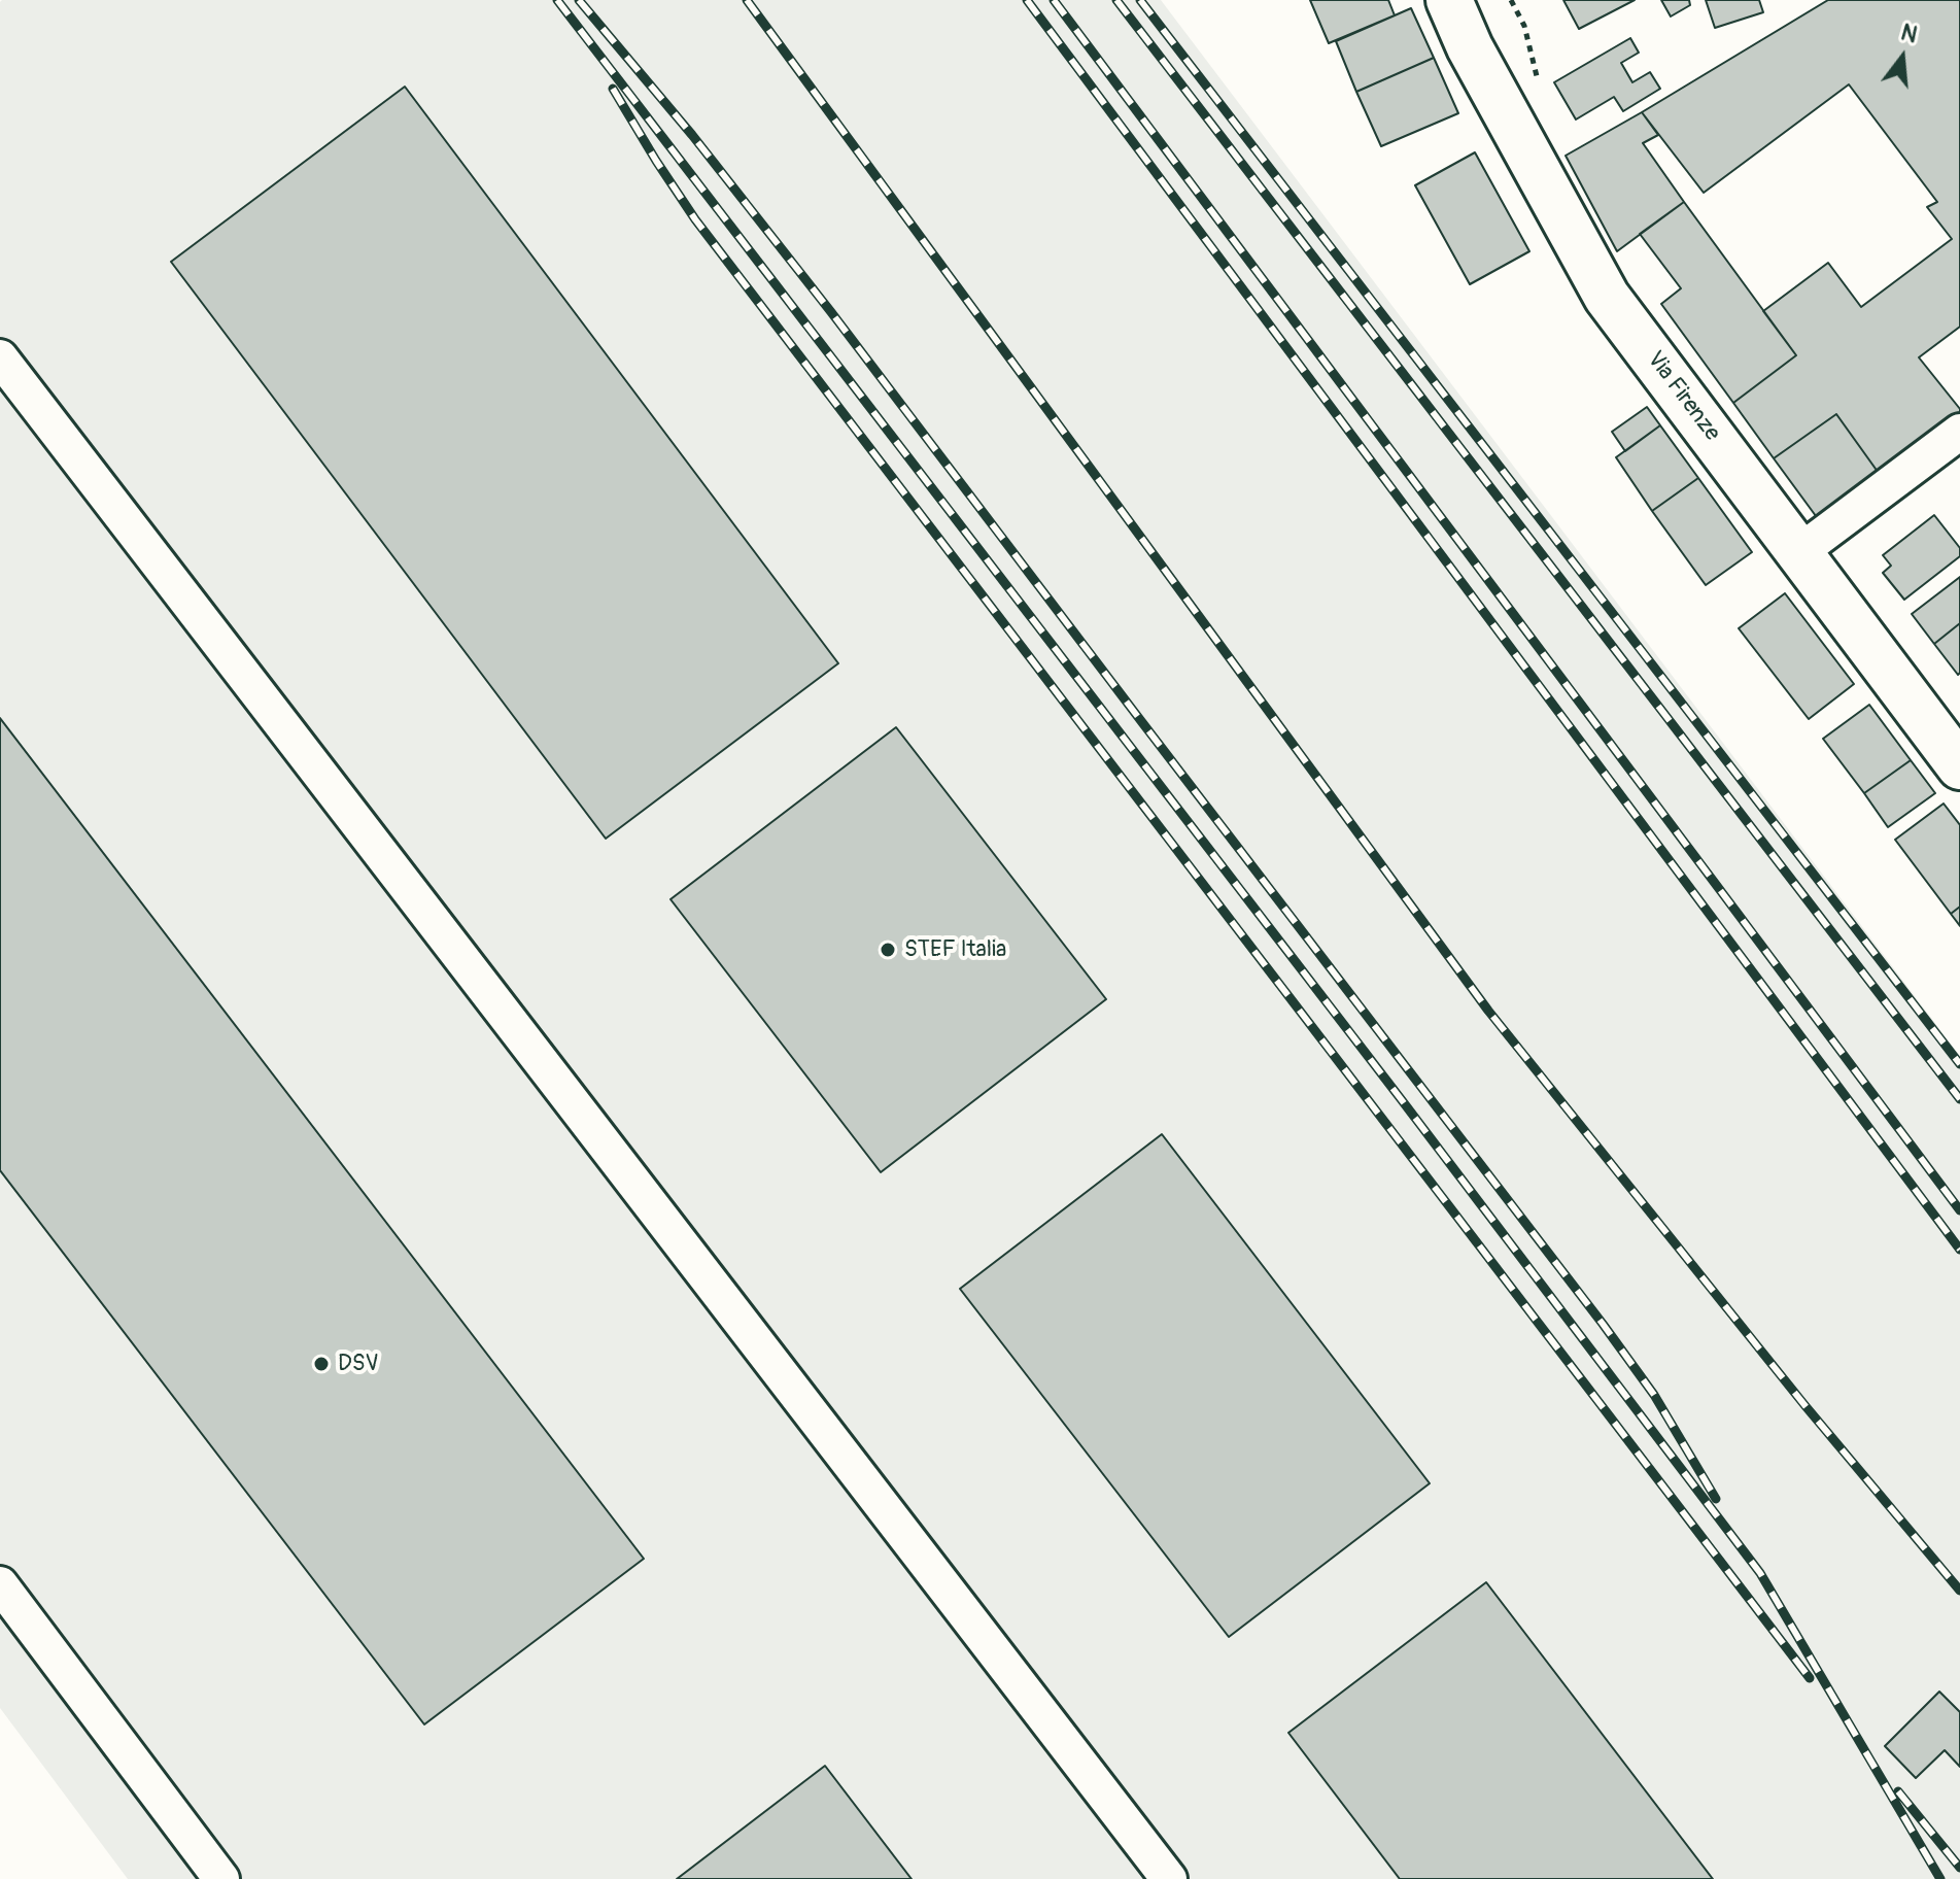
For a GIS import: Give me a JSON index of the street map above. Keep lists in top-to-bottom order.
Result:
{
  "streets": {
    "main road": ["Via Firenze"]
  },
  "places": ["STEF Italia", "DSV"],
  "north": "top"
}
